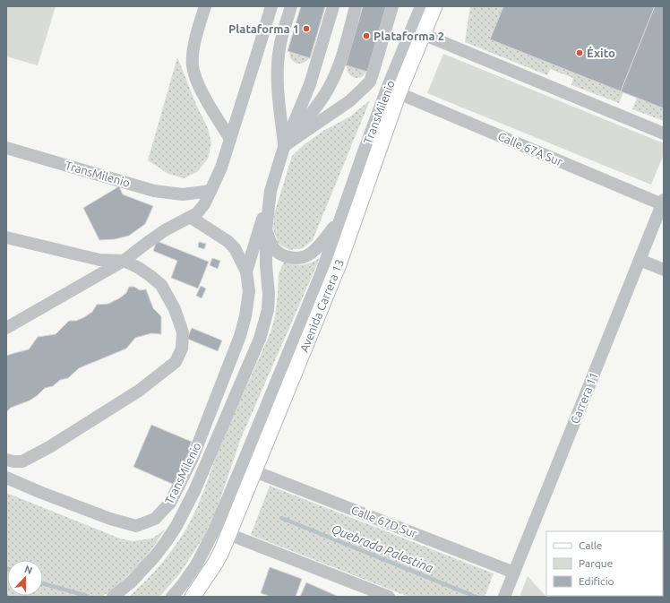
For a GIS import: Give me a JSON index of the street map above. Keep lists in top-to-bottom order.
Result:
{
  "streets": {
    "main road": ["Avenida Carrera 13"],
    "street": [
      "TransMilenio",
      "Calle 67A Sur",
      "Carrera 11",
      "Calle 67D Sur"
    ]
  },
  "crossings": [
    ["TransMilenio", "Avenida Carrera 13"],
    ["Calle 67A Sur", "Avenida Carrera 13"],
    ["Calle 67A Sur", "Carrera 11"],
    ["Avenida Carrera 13", "Calle 67D Sur"],
    ["Carrera 11", "Calle 67D Sur"]
  ],
  "water": ["Quebrada Palestina"],
  "places": ["Plataforma 1", "Plataforma 2", "Éxito"],
  "legend": ["Calle", "Parque", "Edificio"],
  "north": "top"
}
